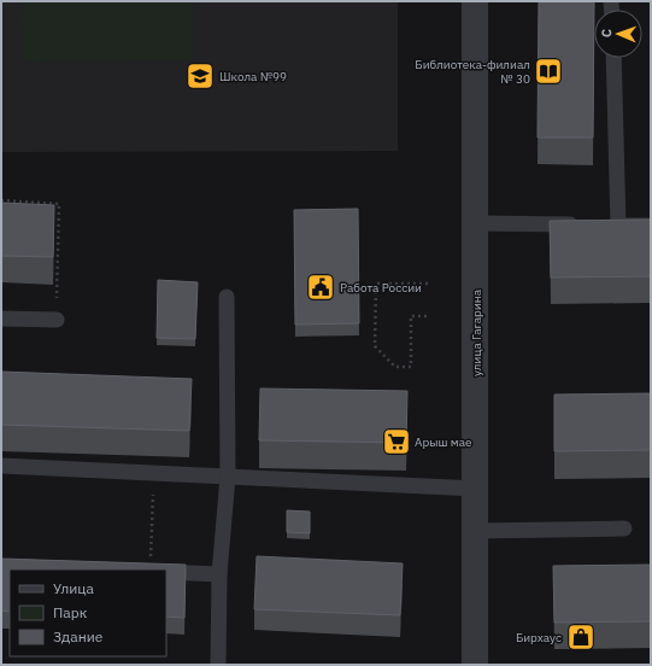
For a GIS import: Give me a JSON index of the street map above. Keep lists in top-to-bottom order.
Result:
{
  "streets": {
    "street": ["улица Гагарина"]
  },
  "places": {
    "library": ["Библиотека-филиал № 30"],
    "school or university": ["Школа №99"],
    "public building": ["Работа России"],
    "supermarket": ["Арыш мае"],
    "shop": ["Бирхаус"]
  },
  "legend": ["Улица", "Парк", "Здание"],
  "north": "left"
}
